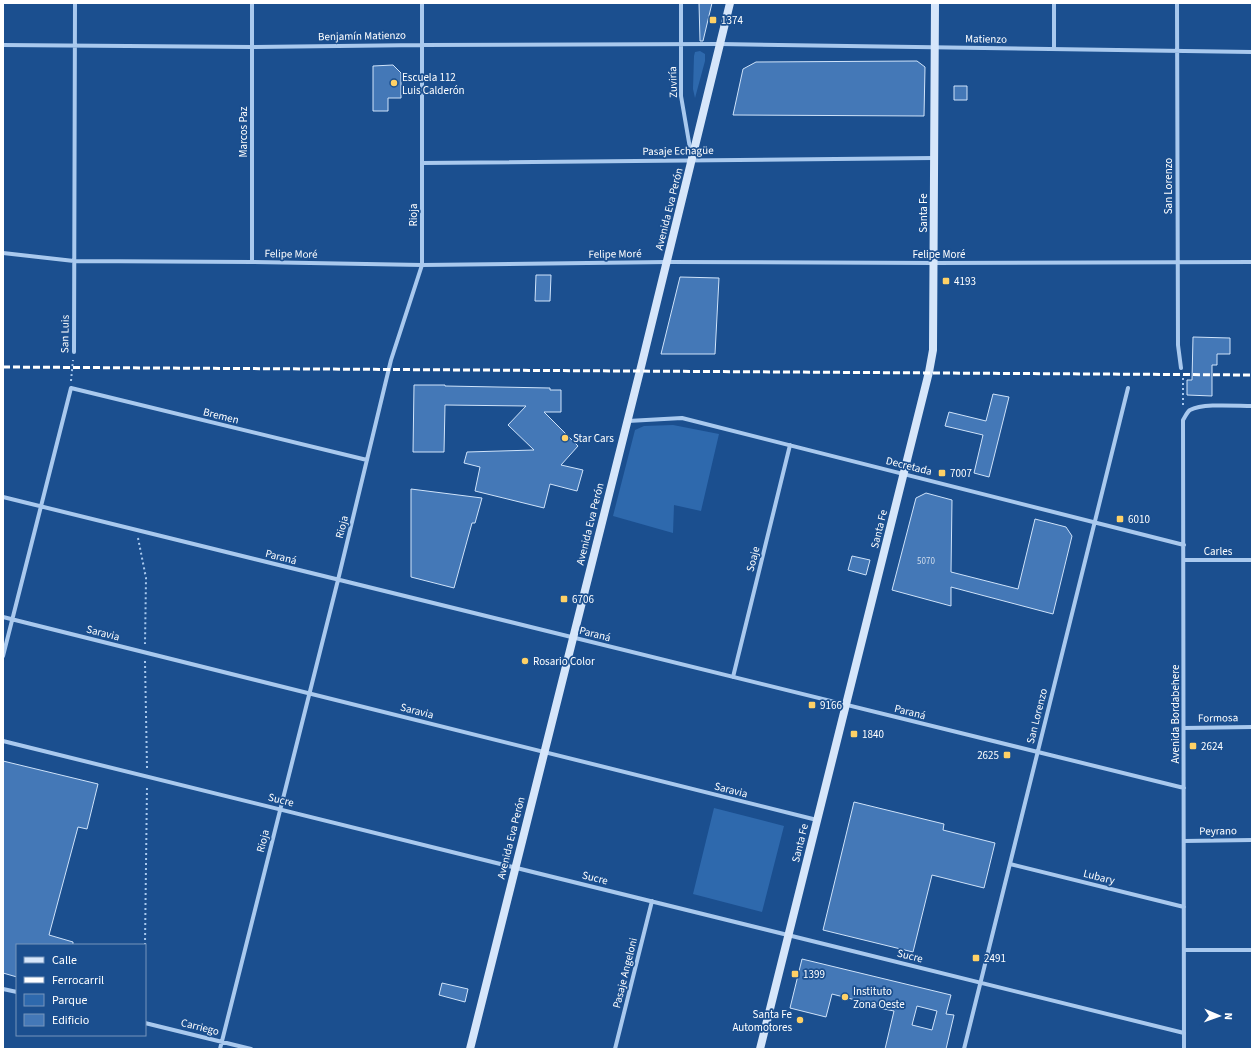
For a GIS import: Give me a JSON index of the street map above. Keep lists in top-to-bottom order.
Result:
{
  "streets": {
    "main road": ["Avenida Eva Perón", "Santa Fe"],
    "street": [
      "Benjamín Matienzo",
      "Matienzo",
      "Zuviría",
      "Marcos Paz",
      "Pasaje Echagüe",
      "San Lorenzo",
      "Rioja",
      "Felipe Moré",
      "San Luis",
      "Bremen",
      "Decretada",
      "Carles",
      "Paraná",
      "Soaje",
      "Saravia",
      "Avenida Bordabehere",
      "Formosa",
      "Sucre",
      "Peyrano",
      "Lubary",
      "Pasaje Angeloni",
      "Carriego"
    ]
  },
  "crossings": [
    ["Benjamín Matienzo", "Matienzo"],
    ["Benjamín Matienzo", "Zuviría"],
    ["Benjamín Matienzo", "Marcos Paz"],
    ["Benjamín Matienzo", "Avenida Eva Perón"],
    ["Benjamín Matienzo", "Rioja"],
    ["Benjamín Matienzo", "San Luis"],
    ["Matienzo", "San Lorenzo"],
    ["Matienzo", "Avenida Eva Perón"],
    ["Matienzo", "Santa Fe"],
    ["Zuviría", "Pasaje Echagüe"],
    ["Zuviría", "Avenida Eva Perón"],
    ["Marcos Paz", "Felipe Moré"],
    ["Pasaje Echagüe", "Avenida Eva Perón"],
    ["Pasaje Echagüe", "Santa Fe"],
    ["Pasaje Echagüe", "Rioja"],
    ["San Lorenzo", "Felipe Moré"],
    ["San Lorenzo", "Decretada"],
    ["San Lorenzo", "Paraná"],
    ["San Lorenzo", "Sucre"],
    ["San Lorenzo", "Lubary"],
    ["Avenida Eva Perón", "Felipe Moré"],
    ["Avenida Eva Perón", "Decretada"],
    ["Avenida Eva Perón", "Paraná"],
    ["Avenida Eva Perón", "Saravia"],
    ["Avenida Eva Perón", "Sucre"],
    ["Santa Fe", "Felipe Moré"],
    ["Santa Fe", "Decretada"],
    ["Santa Fe", "Paraná"],
    ["Santa Fe", "Saravia"],
    ["Santa Fe", "Sucre"],
    ["Rioja", "Felipe Moré"],
    ["Rioja", "Bremen"],
    ["Rioja", "Paraná"],
    ["Rioja", "Saravia"],
    ["Rioja", "Sucre"],
    ["Rioja", "Carriego"],
    ["Felipe Moré", "San Luis"],
    ["San Luis", "Bremen"],
    ["Decretada", "Soaje"],
    ["Decretada", "Avenida Bordabehere"],
    ["Carles", "Avenida Bordabehere"],
    ["Paraná", "Soaje"],
    ["Paraná", "Avenida Bordabehere"],
    ["Avenida Bordabehere", "Formosa"],
    ["Avenida Bordabehere", "Sucre"],
    ["Avenida Bordabehere", "Peyrano"],
    ["Avenida Bordabehere", "Lubary"],
    ["Sucre", "Pasaje Angeloni"]
  ],
  "places": {
    "transit": [
      "1374",
      "4193",
      "7007",
      "6010",
      "6706",
      "9166",
      "1840",
      "2624",
      "2625",
      "2491",
      "1399"
    ],
    "other": [
      "Escuela 112 Luis Calderón",
      "Star Cars",
      "Rosario Color",
      "Instituto Zona Oeste",
      "Santa Fe Automotores"
    ]
  },
  "house_numbers": ["5070"],
  "legend": [
    "Calle",
    "Ferrocarril",
    "Parque",
    "Edificio"
  ],
  "north": "right"
}
